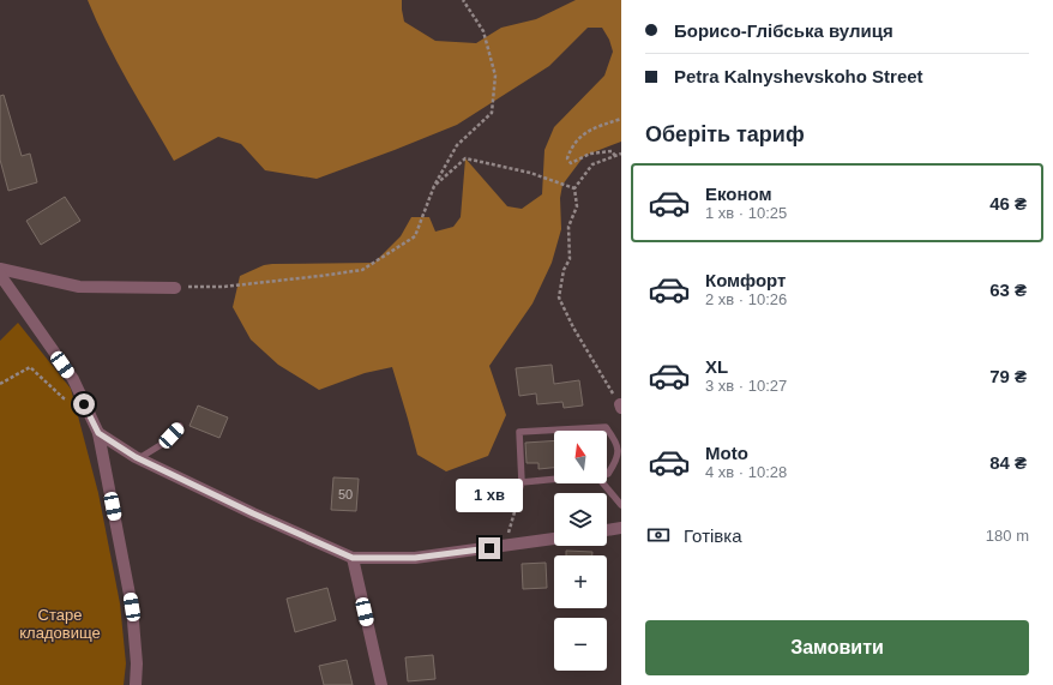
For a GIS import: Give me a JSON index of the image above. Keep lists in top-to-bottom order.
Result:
{
  "parks": ["Старе кладовище"],
  "house_numbers": ["50"],
  "north": "top",
  "page": {
    "banner": ["Борисо-Глібська вулиця", "Petra Kalnyshevskoho Street"],
    "heading": "Оберіть тариф",
    "list": [
      {
        "name": "Економ",
        "note": "1 хв · 10:25",
        "value": "46 ₴"
      },
      {
        "name": "Комфорт",
        "note": "2 хв · 10:26",
        "value": "63 ₴"
      },
      {
        "name": "XL",
        "note": "3 хв · 10:27",
        "value": "79 ₴"
      },
      {
        "name": "Moto",
        "note": "4 хв · 10:28",
        "value": "84 ₴"
      }
    ],
    "map_buttons": ["+", "−"],
    "bubble": "1 хв",
    "pay": ["Готівка", "180 m"],
    "buttons": "Замовити"
  }
}
